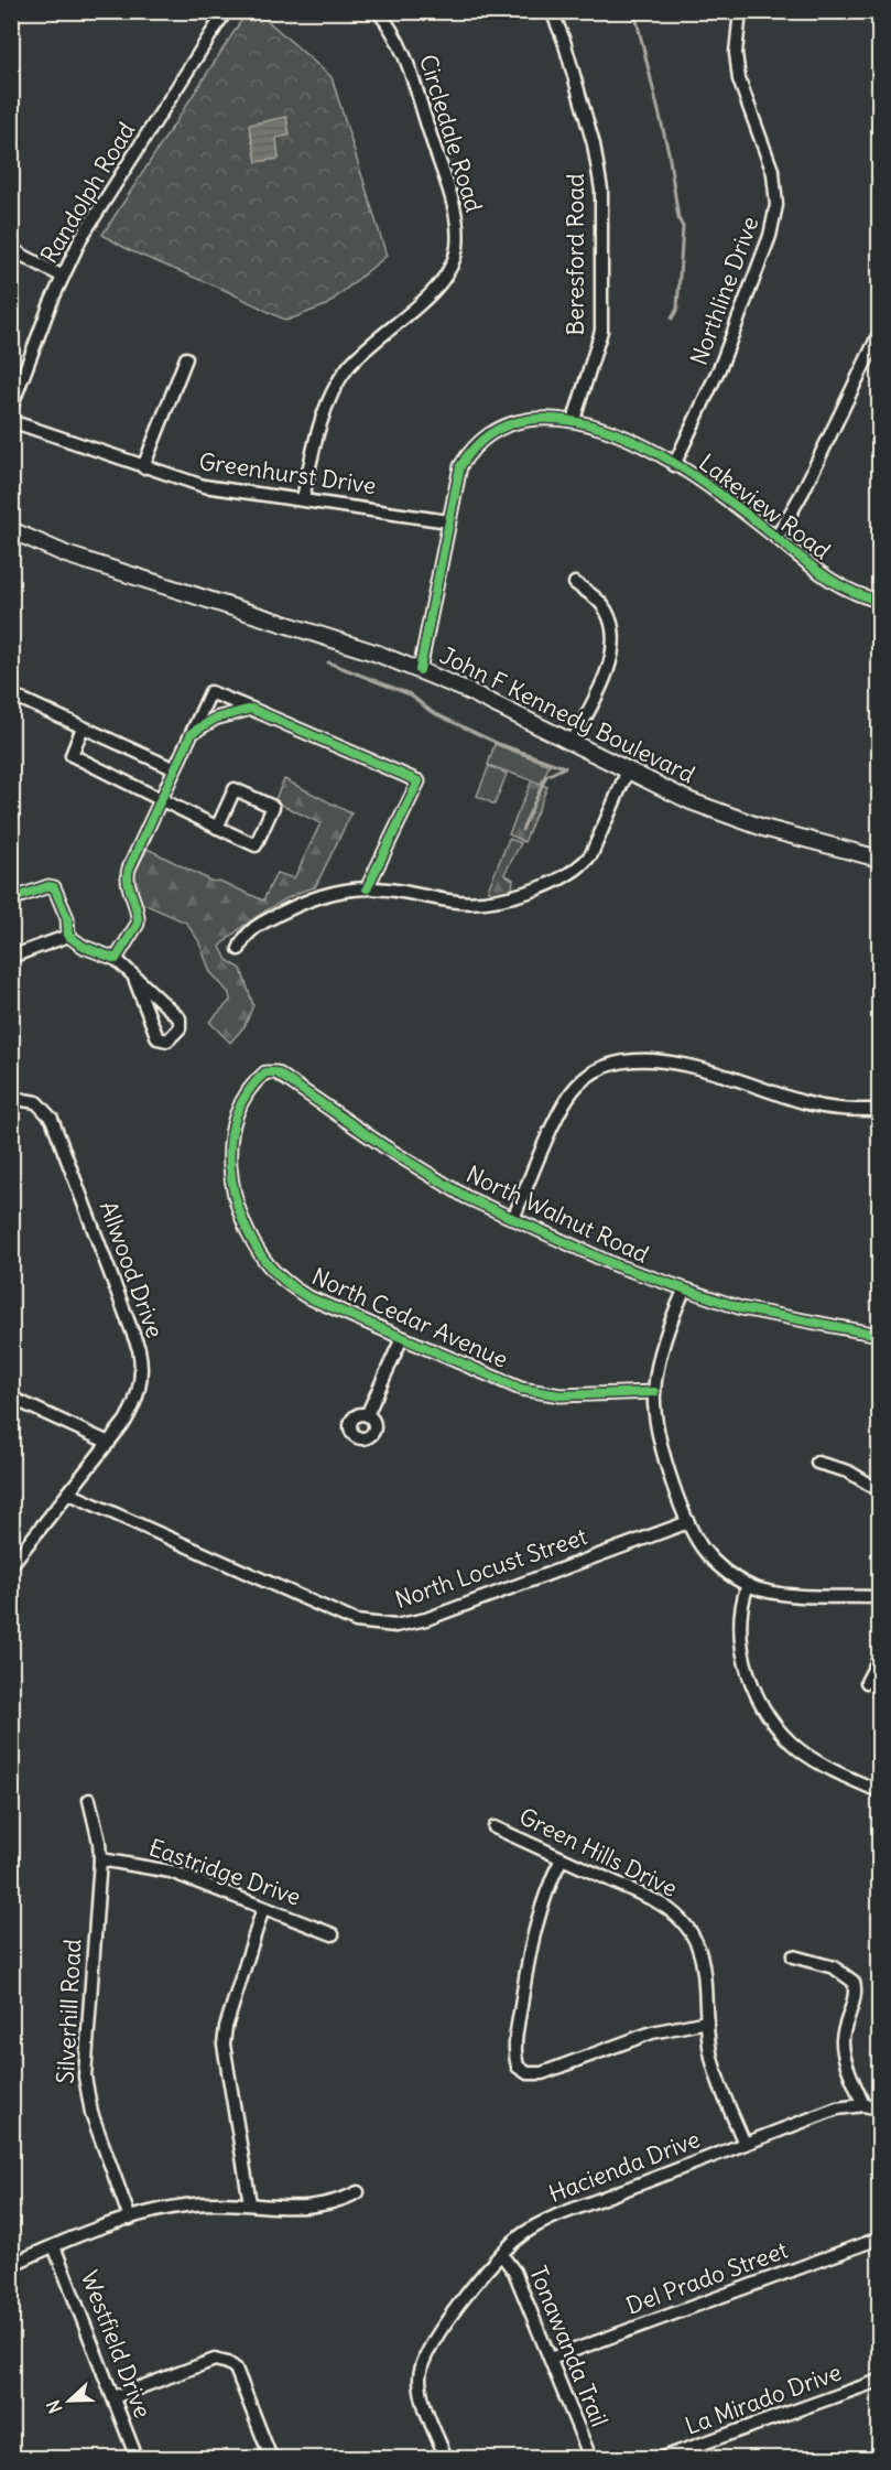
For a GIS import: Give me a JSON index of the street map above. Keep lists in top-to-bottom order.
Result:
{
  "streets": {
    "main road": ["John F Kennedy Boulevard"],
    "street": [
      "Circledale Road",
      "Randolph Road",
      "Beresford Road",
      "Northline Drive",
      "Greenhurst Drive",
      "Lakeview Road",
      "North Walnut Road",
      "Allwood Drive",
      "North Cedar Avenue",
      "North Locust Street",
      "Green Hills Drive",
      "Eastridge Drive",
      "Silverhill Road",
      "Hacienda Drive",
      "Del Prado Street",
      "Westfield Drive",
      "Tonawanda Trail",
      "La Mirado Drive"
    ]
  },
  "crossings": [
    ["Circledale Road", "Greenhurst Drive"],
    ["Beresford Road", "Lakeview Road"],
    ["Northline Drive", "Lakeview Road"],
    ["Greenhurst Drive", "Lakeview Road"],
    ["Lakeview Road", "John F Kennedy Boulevard"],
    ["North Walnut Road", "North Cedar Avenue"],
    ["Allwood Drive", "North Locust Street"],
    ["Green Hills Drive", "Hacienda Drive"],
    ["Eastridge Drive", "Silverhill Road"],
    ["Hacienda Drive", "Tonawanda Trail"],
    ["Del Prado Street", "Tonawanda Trail"]
  ],
  "north": "left"
}
